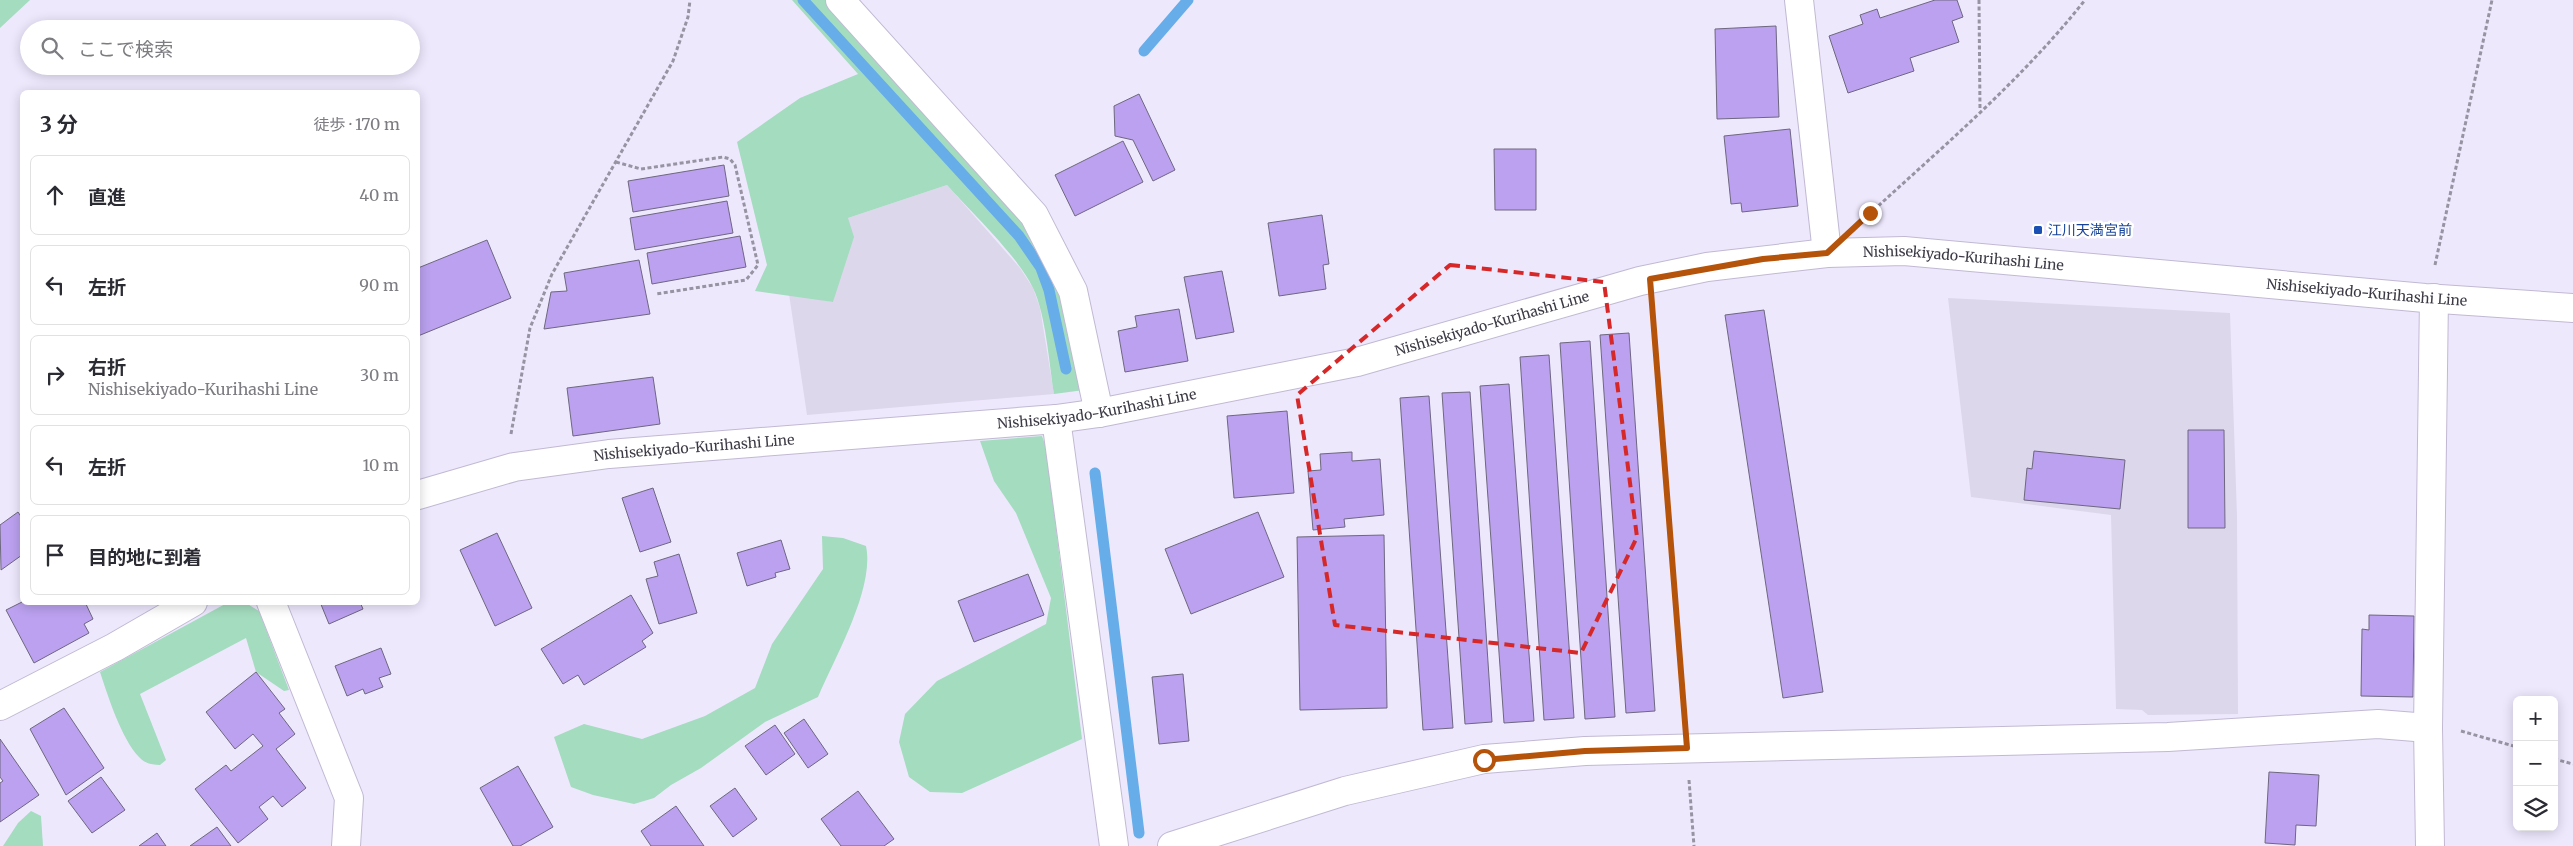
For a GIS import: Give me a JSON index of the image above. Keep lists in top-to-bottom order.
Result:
{
  "streets": {
    "street": ["Nishisekiyado-Kurihashi Line"]
  },
  "places": {
    "transit": ["江川天満宮前"]
  },
  "page": {
    "search": "ここで検索",
    "heading": ["3 分", "徒歩 · 170 m"],
    "list": [
      ["直進", "40 m"],
      ["左折", "90 m"],
      ["右折", "Nishisekiyado-Kurihashi Line", "30 m"],
      ["左折", "10 m"],
      "目的地に到着"
    ],
    "map_buttons": ["+", "−"]
  }
}
